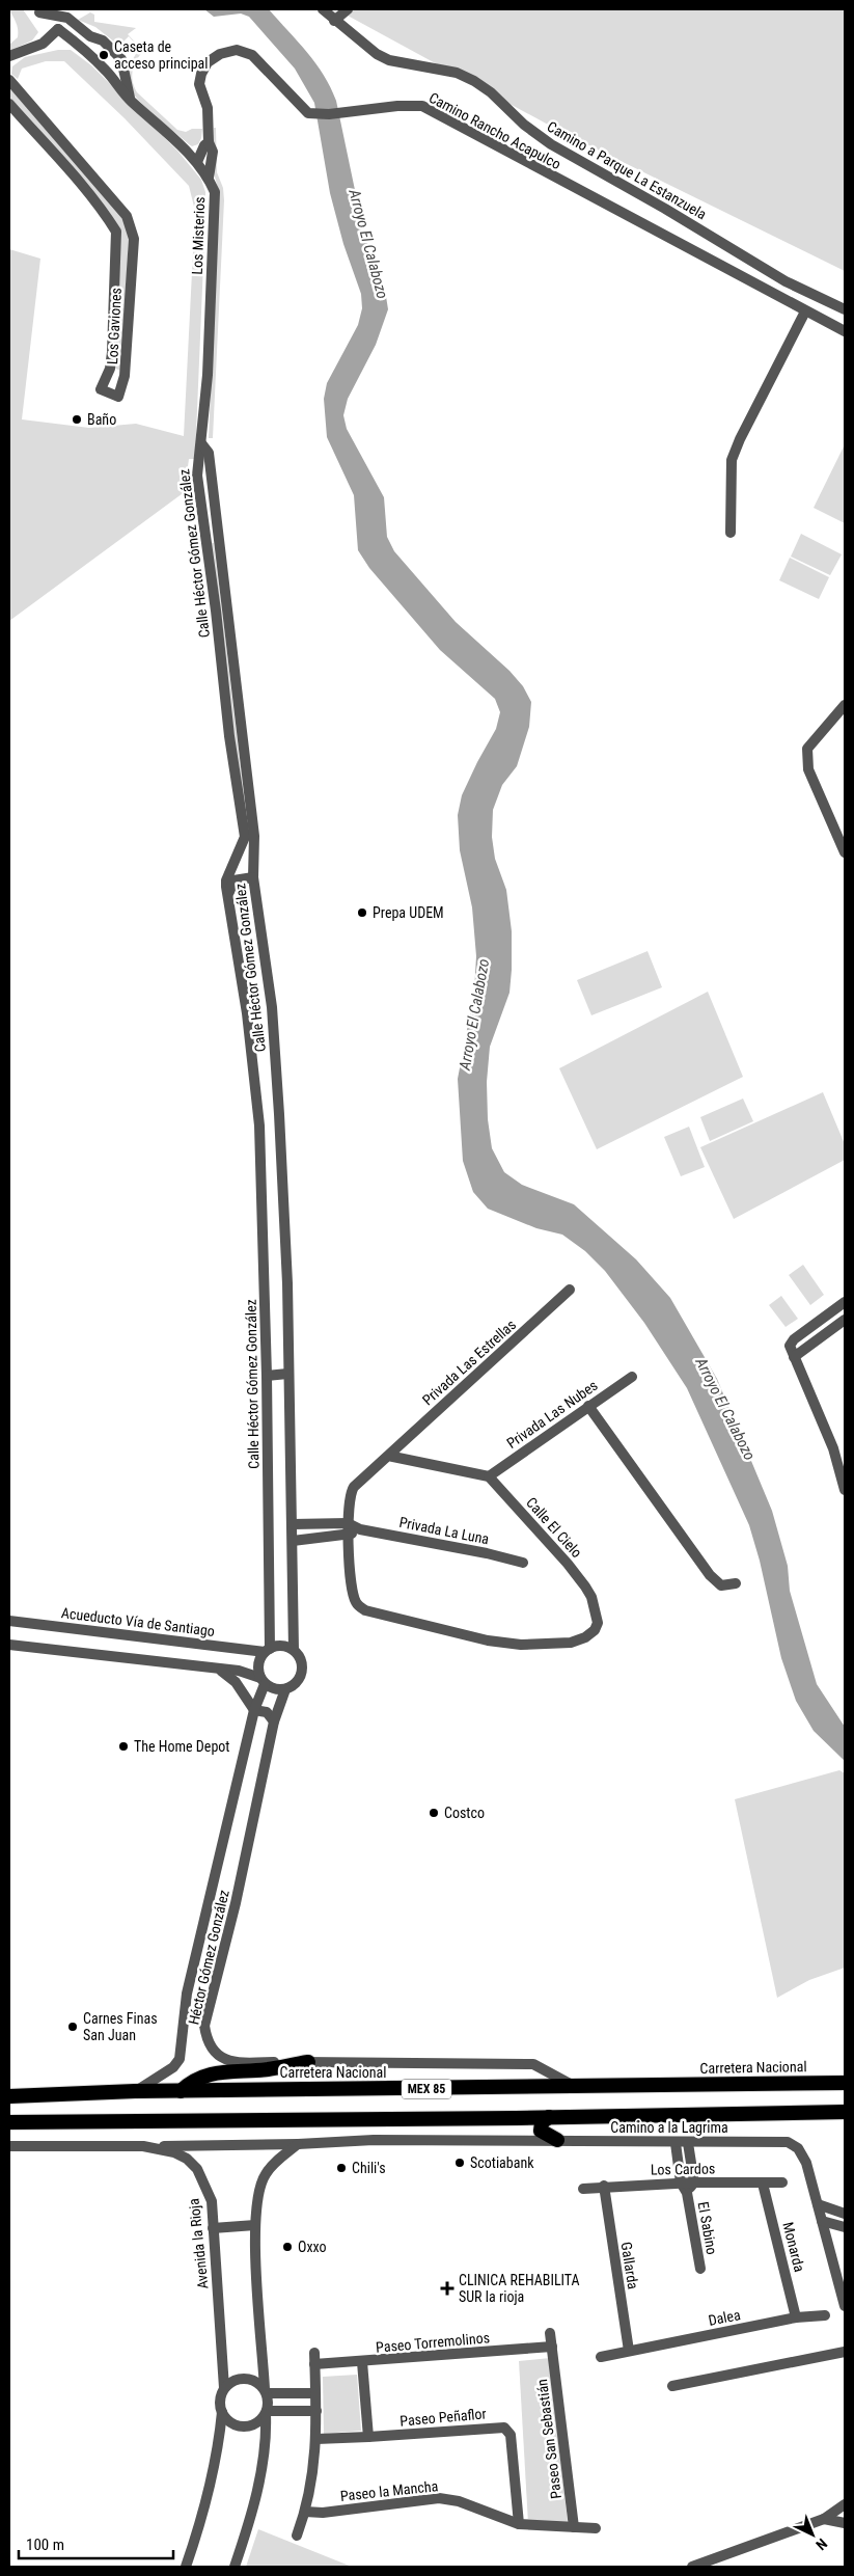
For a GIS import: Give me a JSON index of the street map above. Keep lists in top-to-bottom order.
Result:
{
  "streets": {
    "highway": ["Carretera Nacional", "MEX 85"],
    "street": [
      "Camino Rancho Acapulco",
      "Camino a Parque La Estanzuela",
      "Los Misterios",
      "Los Gaviones",
      "Calle Héctor Gómez González",
      "Privada Las Estrellas",
      "Privada Las Nubes",
      "Calle El Cielo",
      "Privada La Luna",
      "Acueducto Vía de Santiago",
      "Héctor Gómez González",
      "Camino a la Lagrima",
      "Los Cardos",
      "El Sabino",
      "Avenida la Rioja",
      "Monarda",
      "Gallarda",
      "Dalea",
      "Paseo Torremolinos",
      "Paseo Peñaflor",
      "Paseo San Sebastián",
      "Paseo la Mancha"
    ]
  },
  "crossings": [
    ["Camino Rancho Acapulco", "Los Misterios"],
    ["Los Misterios", "Calle Héctor Gómez González"],
    ["Calle Héctor Gómez González", "Acueducto Vía de Santiago"],
    ["Calle Héctor Gómez González", "Héctor Gómez González"],
    ["Privada Las Estrellas", "Calle El Cielo"],
    ["Privada Las Nubes", "Calle El Cielo"],
    ["Calle El Cielo", "Privada La Luna"],
    ["Acueducto Vía de Santiago", "Héctor Gómez González"],
    ["Héctor Gómez González", "Carretera Nacional"],
    ["Camino a la Lagrima", "El Sabino"],
    ["Camino a la Lagrima", "Avenida la Rioja"],
    ["Los Cardos", "El Sabino"],
    ["Los Cardos", "Monarda"],
    ["Los Cardos", "Gallarda"],
    ["Monarda", "Dalea"],
    ["Gallarda", "Dalea"],
    ["Paseo Torremolinos", "Paseo San Sebastián"],
    ["Paseo Peñaflor", "Paseo la Mancha"],
    ["Paseo San Sebastián", "Paseo la Mancha"]
  ],
  "water": ["Arroyo El Calabozo"],
  "places": {
    "other": [
      "Caseta de acceso principal",
      "Baño",
      "Prepa UDEM",
      "The Home Depot",
      "Costco",
      "Carnes Finas San Juan",
      "Scotiabank",
      "Chili's",
      "Oxxo"
    ],
    "health": ["CLINICA REHABILITA SUR la rioja"]
  },
  "scale_bar": "100 m",
  "north": "bottom right"
}
